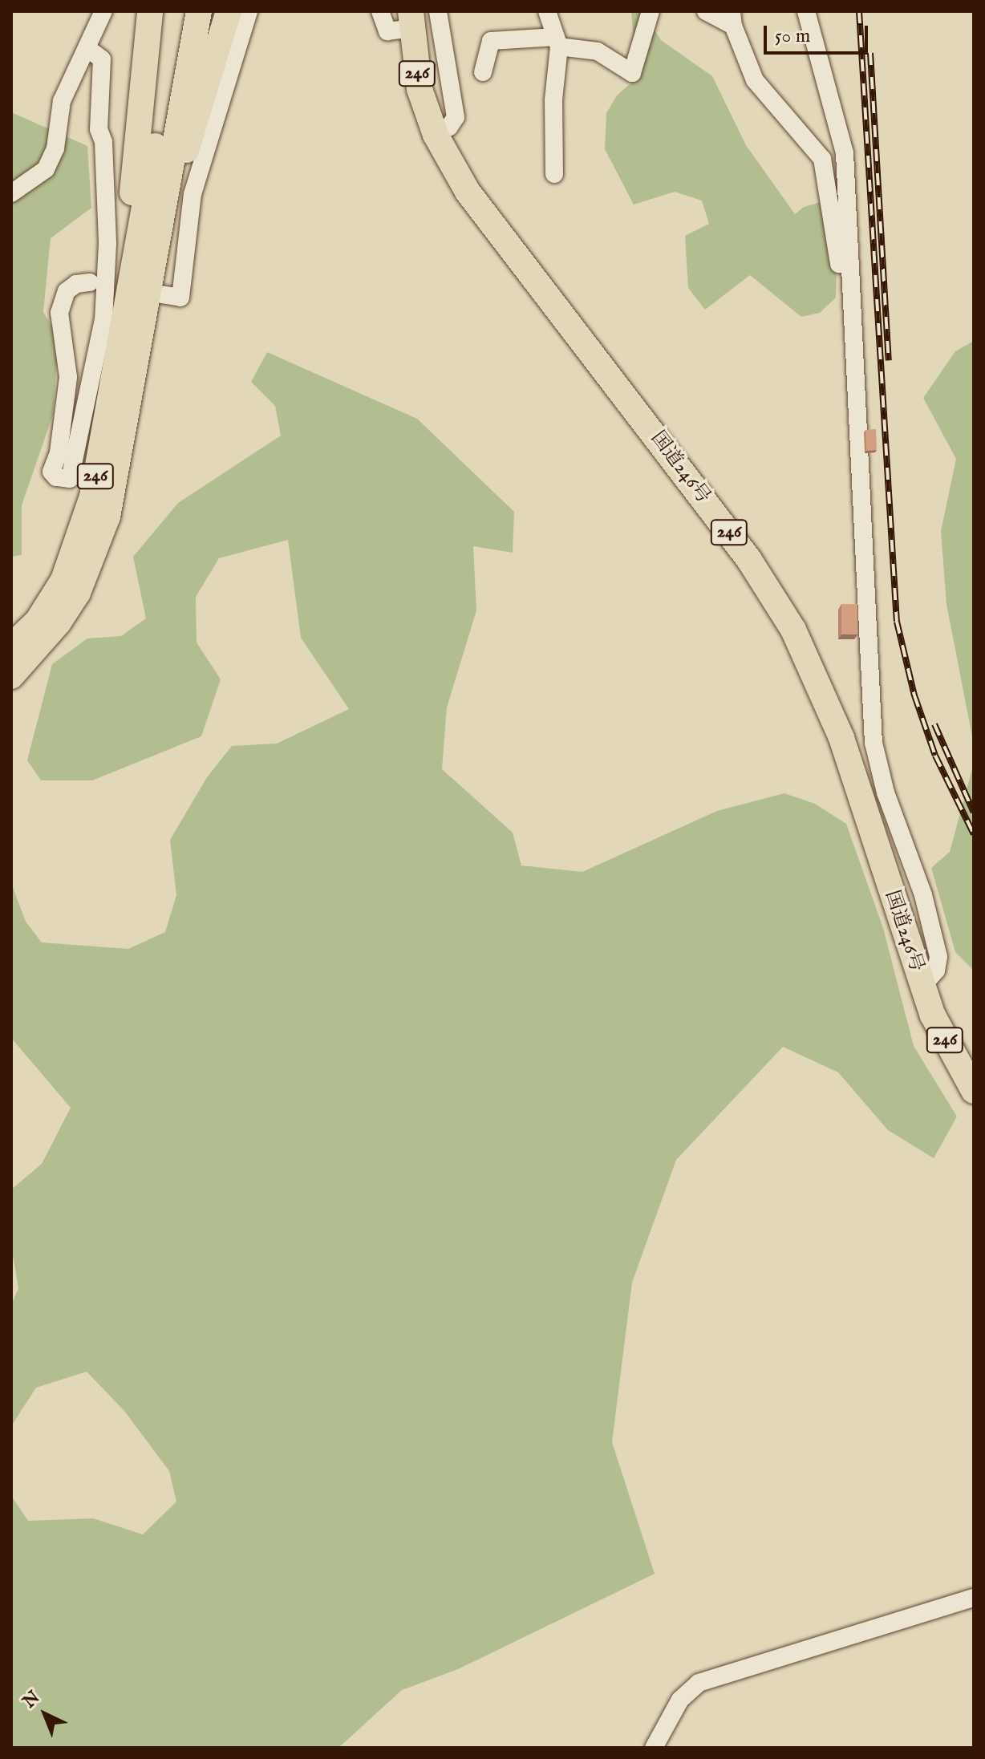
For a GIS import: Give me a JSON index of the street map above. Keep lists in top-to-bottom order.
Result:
{
  "streets": {
    "highway": ["246", "国道246号"]
  },
  "scale_bar": "50 m",
  "north": "top left"
}
